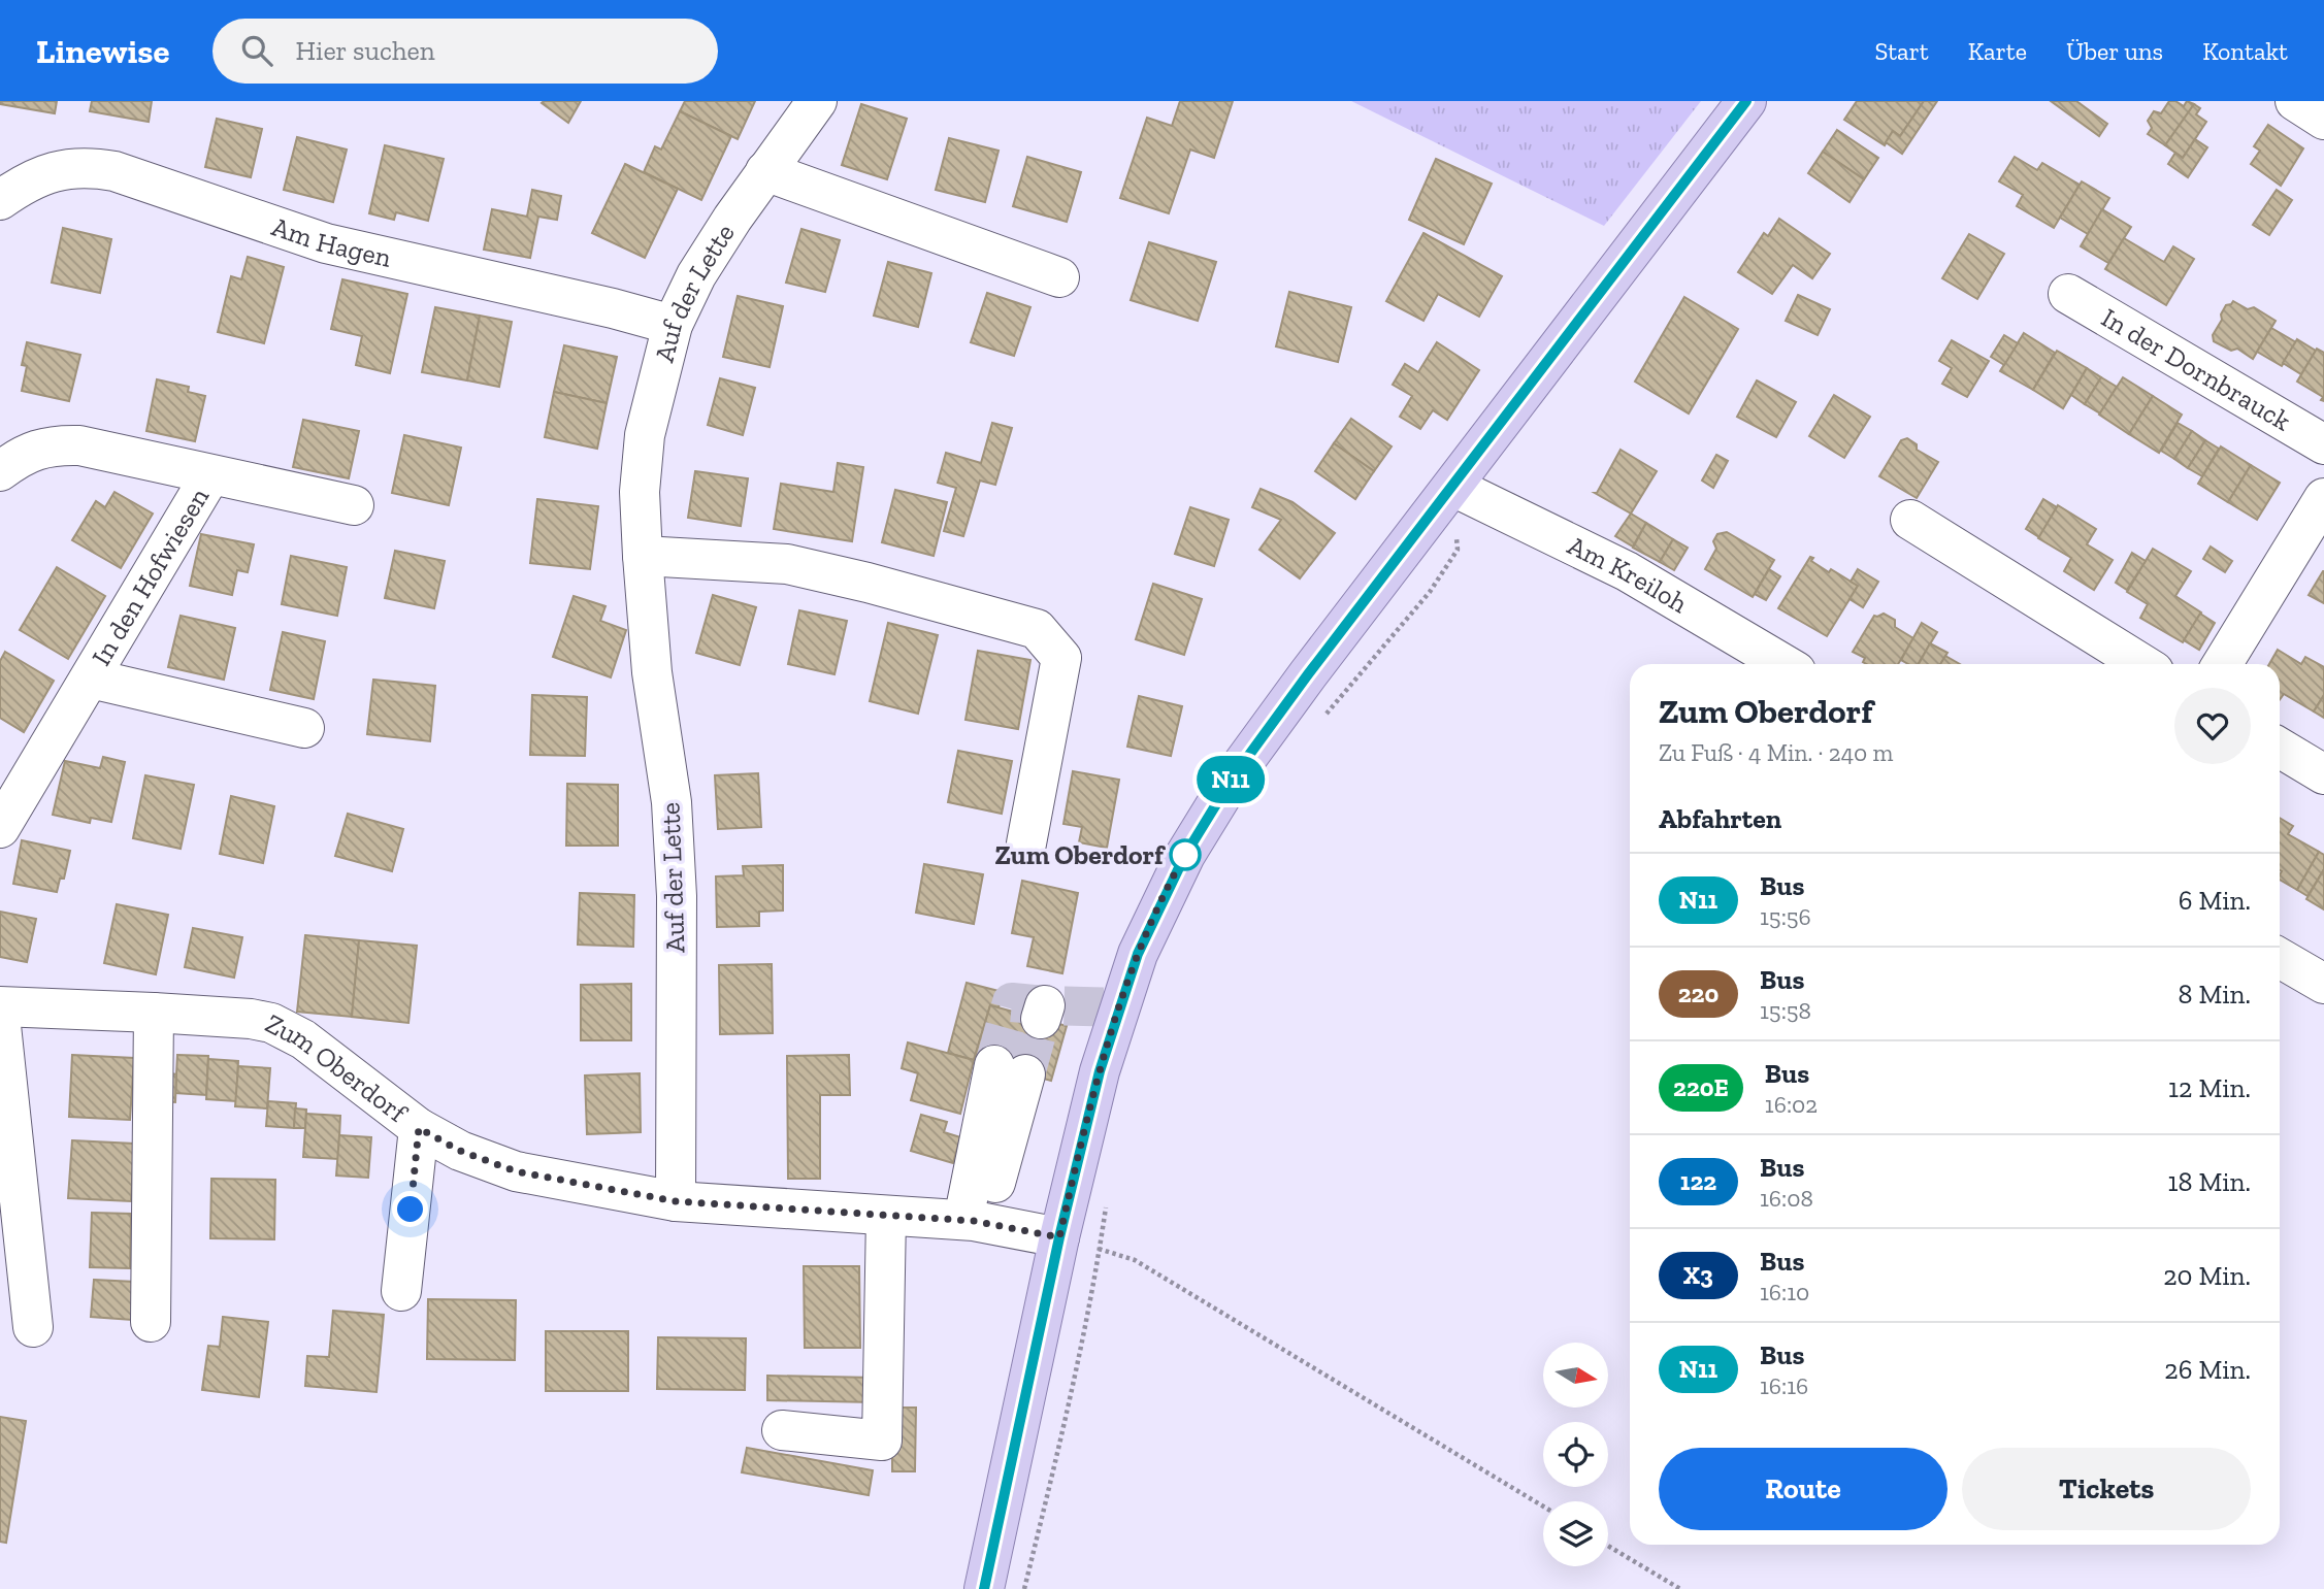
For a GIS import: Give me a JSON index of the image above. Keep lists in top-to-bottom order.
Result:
{
  "streets": {
    "street": [
      "Am Hagen",
      "Auf der Lette",
      "In der Dornbrauck",
      "Am Kreiloh",
      "In den Hofwiesen",
      "Zum Oberdorf"
    ]
  },
  "crossings": [
    ["Am Hagen", "Auf der Lette"],
    ["Auf der Lette", "Zum Oberdorf"]
  ],
  "places": ["Zum Oberdorf"],
  "lines": ["bus line N11"],
  "north": "right",
  "page": {
    "header": "Linewise",
    "search": "Hier suchen",
    "nav": [
      "Start",
      "Karte",
      "Über uns",
      "Kontakt"
    ],
    "on_map": "N11",
    "heading": [
      ["Zum Oberdorf", "Zu Fuß · 4 Min. · 240 m"],
      "Abfahrten"
    ],
    "list": [
      {
        "mark": "N11",
        "name": "Bus",
        "note": "15:56",
        "value": "6 Min."
      },
      {
        "mark": "220",
        "name": "Bus",
        "note": "15:58",
        "value": "8 Min."
      },
      {
        "mark": "220E",
        "name": "Bus",
        "note": "16:02",
        "value": "12 Min."
      },
      {
        "mark": "122",
        "name": "Bus",
        "note": "16:08",
        "value": "18 Min."
      },
      {
        "mark": "X3",
        "name": "Bus",
        "note": "16:10",
        "value": "20 Min."
      },
      {
        "mark": "N11",
        "name": "Bus",
        "note": "16:16",
        "value": "26 Min."
      }
    ],
    "buttons": ["Route", "Tickets"]
  }
}
